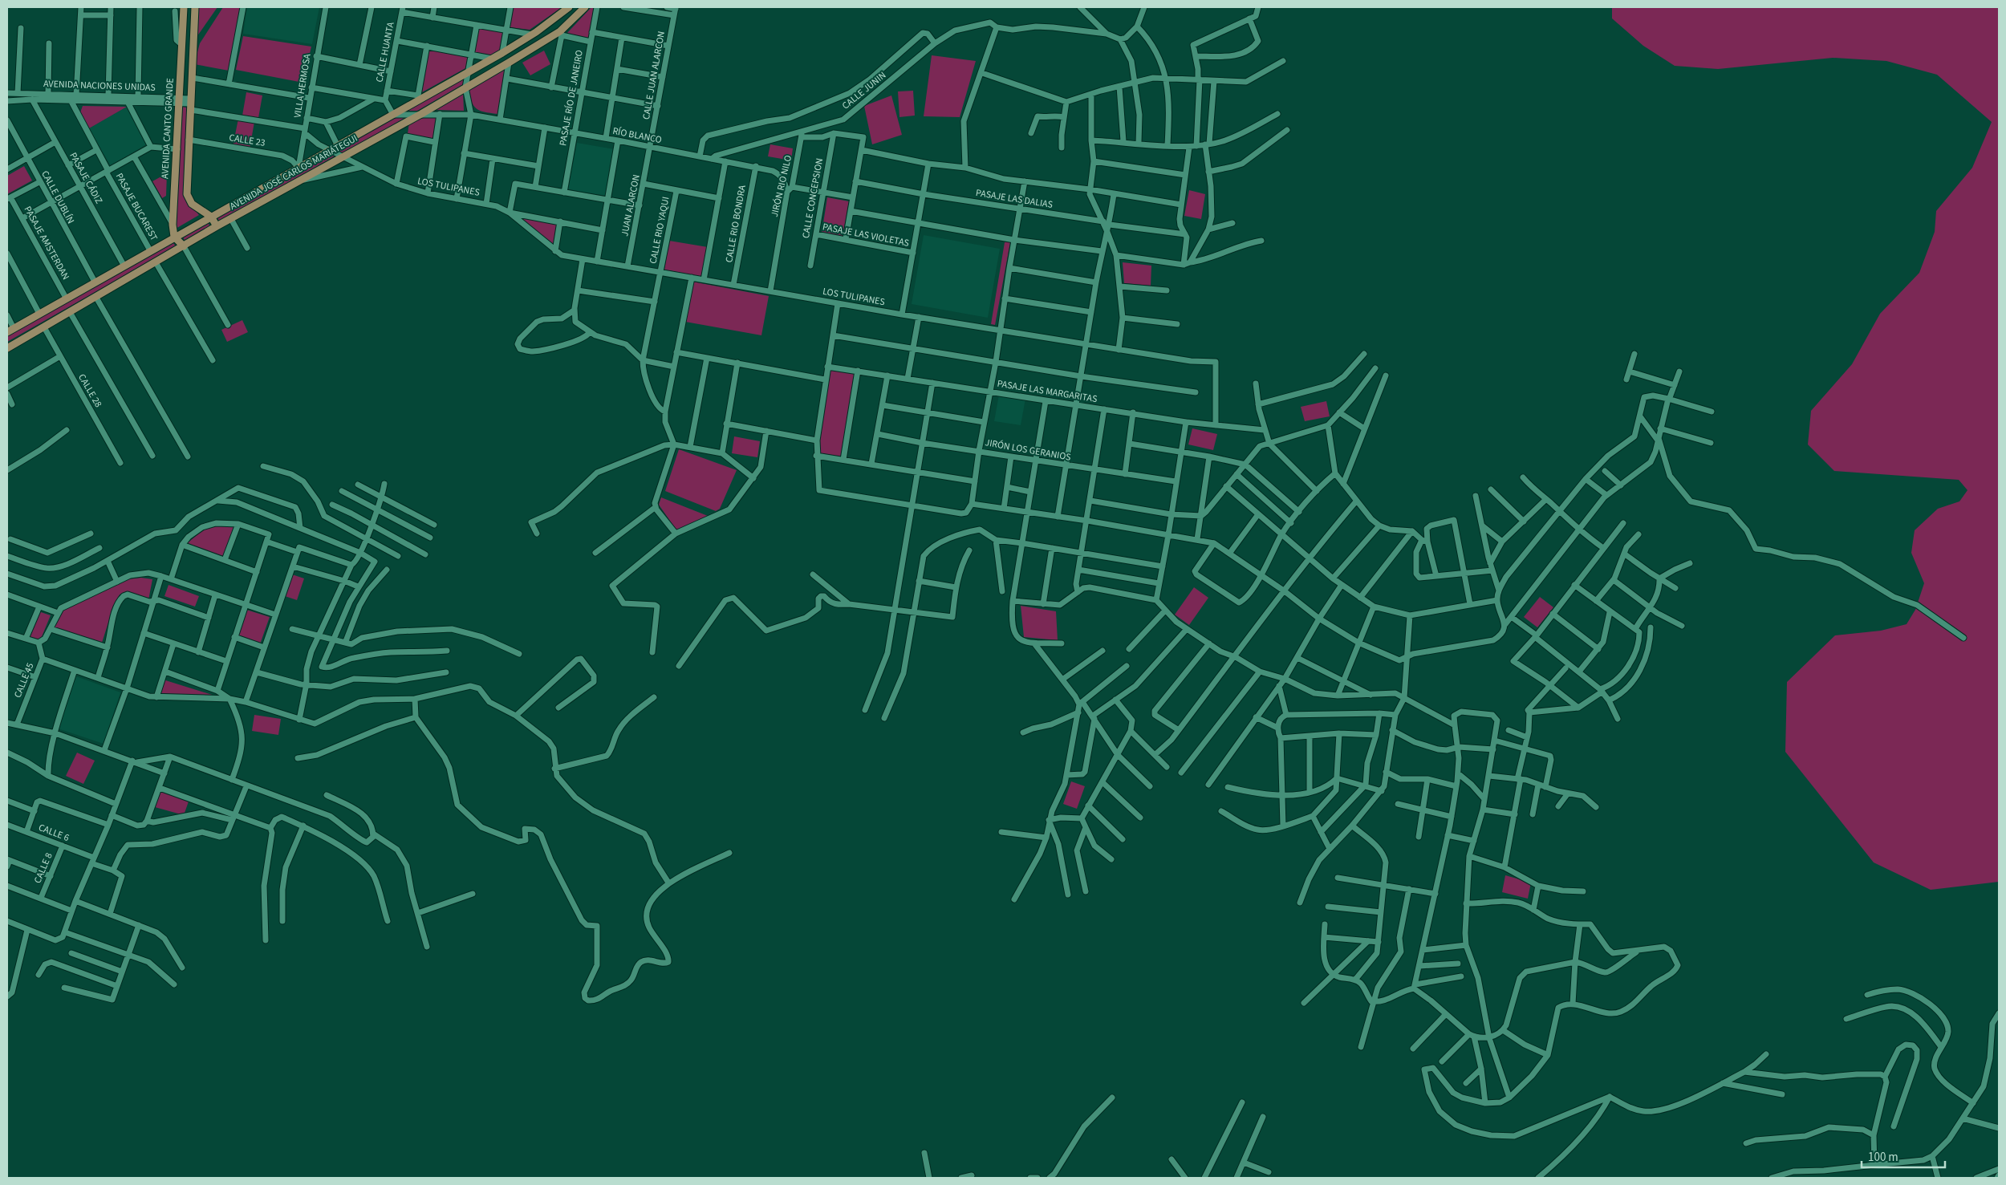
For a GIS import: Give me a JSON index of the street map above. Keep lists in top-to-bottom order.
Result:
{
  "streets": {
    "main road": ["AVENIDA CANTO GRANDE", "AVENIDA JOSÉ CARLOS MARIÁTEGUI"],
    "street": [
      "CALLE HUANTA",
      "CALLE JUAN ALARCON",
      "AVENIDA NACIONES UNIDAS",
      "VILLA HERMOSA",
      "CALLE JUNIN",
      "PASAJE RÍO DE JANEIRO",
      "RÍO BLANCO",
      "CALLE 23",
      "PASAJE CÁDIZ",
      "JIRÓN RIO NILO",
      "LOS TULIPANES",
      "CALLE DUBLÍN",
      "CALLE CONCEPSION",
      "PASAJE LAS DALIAS",
      "JUAN ALARCON",
      "PASAJE BUCAREST",
      "CALLE RIO BONDRA",
      "CALLE RIO YAQUI",
      "PASAJE LAS VIOLETAS",
      "PASAJE AMSTERDAN",
      "CALLE 28",
      "PASAJE LAS MARGARITAS",
      "JIRÓN LOS GERANIOS",
      "CALLE 45",
      "CALLE 6",
      "CALLE 8"
    ]
  },
  "crossings": [
    ["CALLE JUAN ALARCON", "RÍO BLANCO"],
    ["CALLE JUAN ALARCON", "JUAN ALARCON"],
    ["AVENIDA NACIONES UNIDAS", "VILLA HERMOSA"],
    ["AVENIDA NACIONES UNIDAS", "AVENIDA CANTO GRANDE"],
    ["AVENIDA NACIONES UNIDAS", "PASAJE CÁDIZ"],
    ["AVENIDA NACIONES UNIDAS", "LOS TULIPANES"],
    ["AVENIDA NACIONES UNIDAS", "PASAJE BUCAREST"],
    ["VILLA HERMOSA", "CALLE 23"],
    ["VILLA HERMOSA", "AVENIDA JOSÉ CARLOS MARIÁTEGUI"],
    ["VILLA HERMOSA", "LOS TULIPANES"],
    ["CALLE JUNIN", "RÍO BLANCO"],
    ["CALLE JUNIN", "JIRÓN RIO NILO"],
    ["PASAJE RÍO DE JANEIRO", "RÍO BLANCO"],
    ["AVENIDA CANTO GRANDE", "AVENIDA JOSÉ CARLOS MARIÁTEGUI"],
    ["RÍO BLANCO", "AVENIDA JOSÉ CARLOS MARIÁTEGUI"],
    ["RÍO BLANCO", "JIRÓN RIO NILO"],
    ["RÍO BLANCO", "JUAN ALARCON"],
    ["RÍO BLANCO", "CALLE RIO BONDRA"],
    ["CALLE 23", "AVENIDA JOSÉ CARLOS MARIÁTEGUI"],
    ["AVENIDA JOSÉ CARLOS MARIÁTEGUI", "PASAJE CÁDIZ"],
    ["AVENIDA JOSÉ CARLOS MARIÁTEGUI", "LOS TULIPANES"],
    ["AVENIDA JOSÉ CARLOS MARIÁTEGUI", "CALLE DUBLÍN"],
    ["AVENIDA JOSÉ CARLOS MARIÁTEGUI", "PASAJE BUCAREST"],
    ["AVENIDA JOSÉ CARLOS MARIÁTEGUI", "PASAJE AMSTERDAN"],
    ["AVENIDA JOSÉ CARLOS MARIÁTEGUI", "CALLE 28"],
    ["JIRÓN RIO NILO", "LOS TULIPANES"],
    ["LOS TULIPANES", "JUAN ALARCON"],
    ["LOS TULIPANES", "CALLE RIO BONDRA"],
    ["LOS TULIPANES", "CALLE RIO YAQUI"],
    ["LOS TULIPANES", "PASAJE LAS MARGARITAS"],
    ["CALLE CONCEPSION", "PASAJE LAS VIOLETAS"],
    ["CALLE 6", "CALLE 8"]
  ],
  "scale_bar": "100 m"
}
